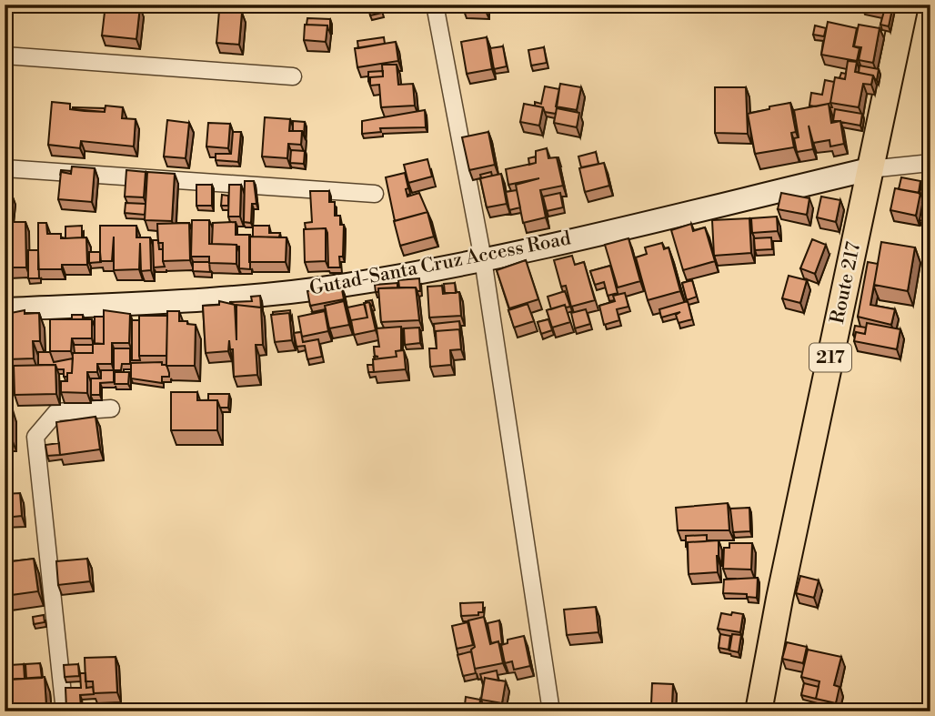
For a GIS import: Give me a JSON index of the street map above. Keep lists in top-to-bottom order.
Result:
{
  "streets": {
    "main road": ["Gutad-Santa Cruz Access Road", "Route 217", "217"]
  },
  "crossings": [
    ["Gutad-Santa Cruz Access Road", "Route 217"]
  ]
}
